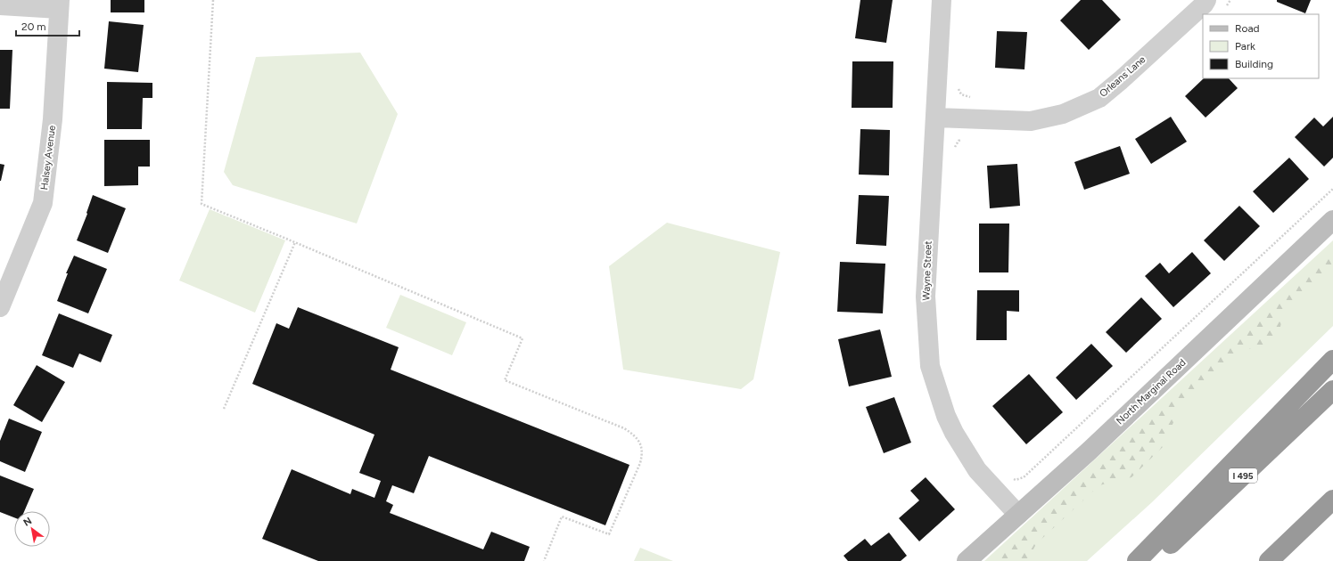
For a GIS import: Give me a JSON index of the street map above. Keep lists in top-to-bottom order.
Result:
{
  "streets": {
    "highway": ["I 495"],
    "main road": ["North Marginal Road"],
    "street": ["Orleans Lane", "Halsey Avenue", "Wayne Street"]
  },
  "crossings": [
    ["Orleans Lane", "Wayne Street"],
    ["Wayne Street", "North Marginal Road"]
  ],
  "legend": ["Road", "Park", "Building"],
  "scale_bar": "20 m",
  "north": "top left"
}
